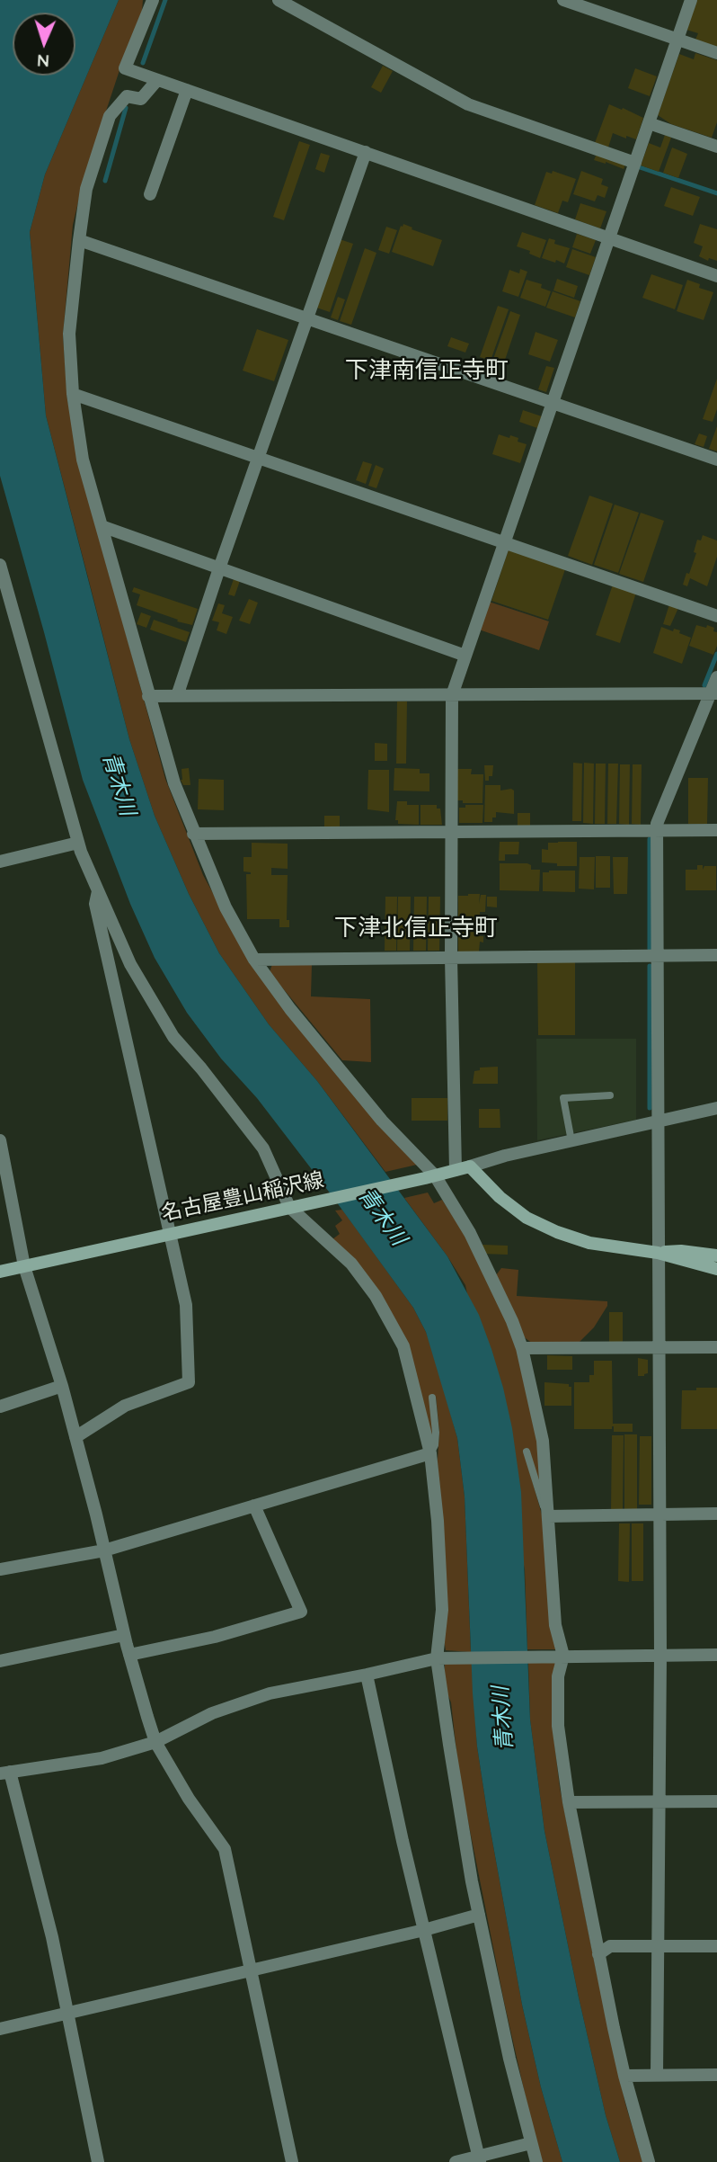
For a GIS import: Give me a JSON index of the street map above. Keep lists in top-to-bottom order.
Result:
{
  "streets": {
    "main road": ["名古屋豊山稲沢線"]
  },
  "districts": ["下津南信正寺町", "下津北信正寺町"],
  "water": ["青木川"],
  "north": "bottom"
}
